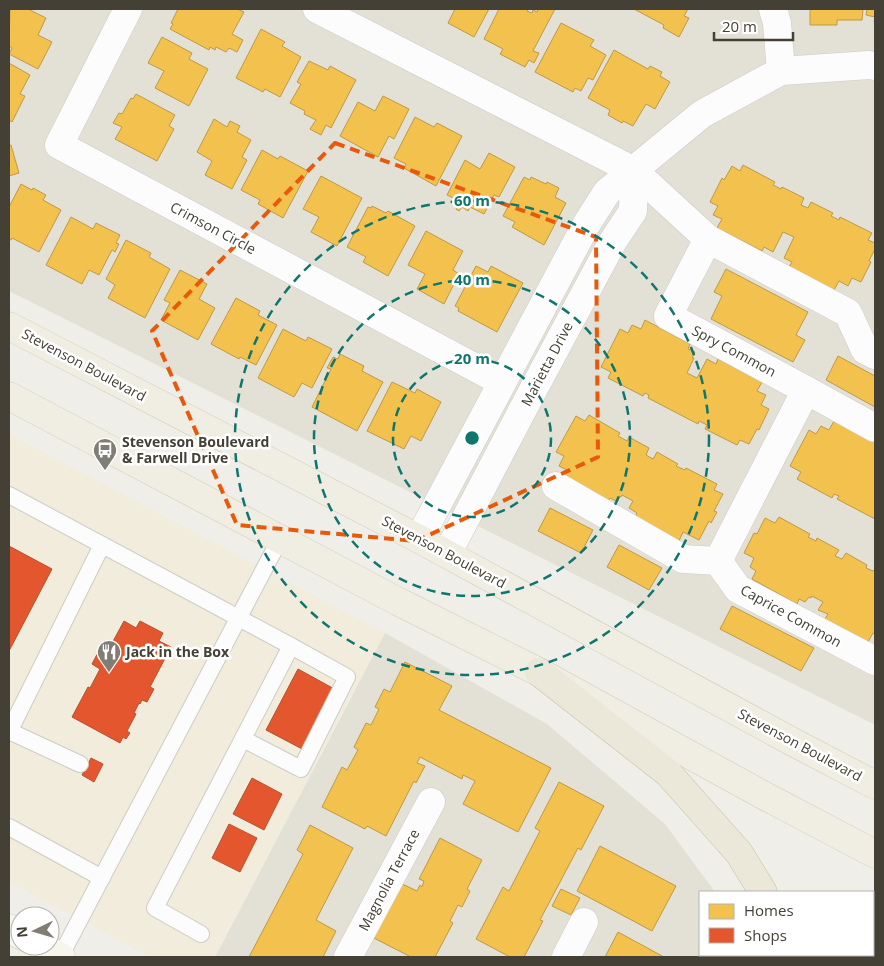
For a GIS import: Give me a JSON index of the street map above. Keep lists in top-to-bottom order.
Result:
{
  "streets": {
    "main road": ["Stevenson Boulevard"],
    "street": [
      "Crimson Circle",
      "Spry Common",
      "Marietta Drive",
      "Caprice Common",
      "Magnolia Terrace"
    ]
  },
  "crossings": [
    ["Marietta Drive", "Stevenson Boulevard"]
  ],
  "places": {
    "bus stop": ["Stevenson Boulevard & Farwell Drive"],
    "restaurant": ["Jack in the Box"]
  },
  "legend": ["Homes", "Shops"],
  "scale_bar": "20 m",
  "north": "left",
  "rings": ["60 m", "40 m", "20 m"]
}
